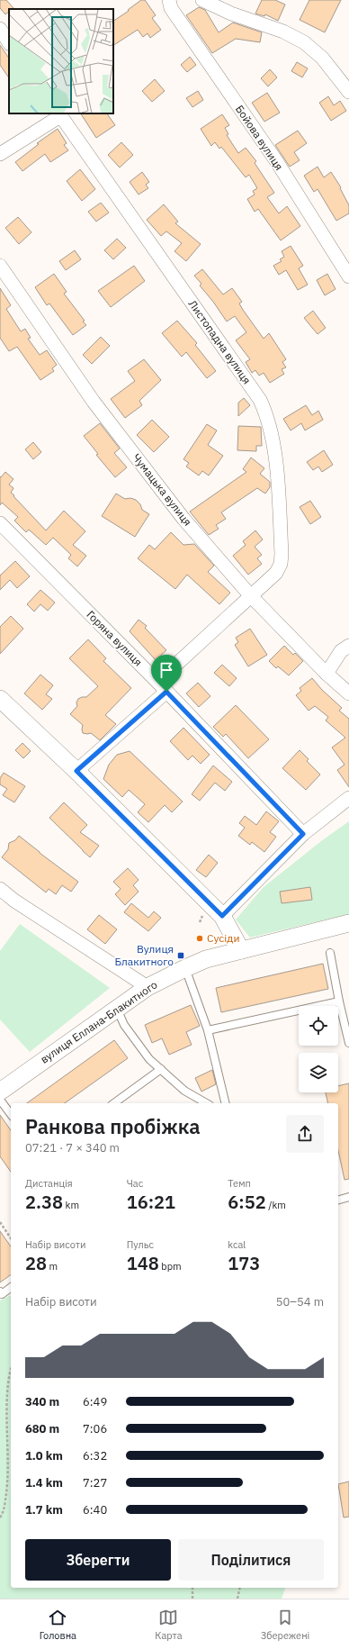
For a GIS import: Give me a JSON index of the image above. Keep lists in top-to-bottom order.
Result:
{
  "streets": {
    "street": [
      "Бойова вулиця",
      "Листопадна вулиця",
      "Чумацька вулиця",
      "Горяна вулиця",
      "вулиця Еллана-Блакитного"
    ]
  },
  "crossings": [
    ["Листопадна вулиця", "Чумацька вулиця"],
    ["Листопадна вулиця", "Горяна вулиця"]
  ],
  "places": {
    "other": ["Сусіди"],
    "transit": ["Вулиця Блакитного"]
  },
  "page": {
    "heading": ["Ранкова пробіжка", "07:21 · 7 × 340 m"],
    "stats": [
      ["Дистанція", "2.38 km"],
      ["Час", "16:21"],
      ["Темп", "6:52 /km"],
      ["Набір висоти", "28 m"],
      ["Пульс", "148 bpm"],
      ["kcal", "173"]
    ],
    "chart": ["Набір висоти", "50–54 m"],
    "list": [
      {
        "name": "340 m",
        "note": "6:49"
      },
      {
        "name": "680 m",
        "note": "7:06"
      },
      {
        "name": "1.0 km",
        "note": "6:32"
      },
      {
        "name": "1.4 km",
        "note": "7:27"
      },
      {
        "name": "1.7 km",
        "note": "6:40"
      }
    ],
    "buttons": ["Зберегти", "Поділитися"],
    "tabs": ["Головна", "Карта", "Збережені"]
  }
}
